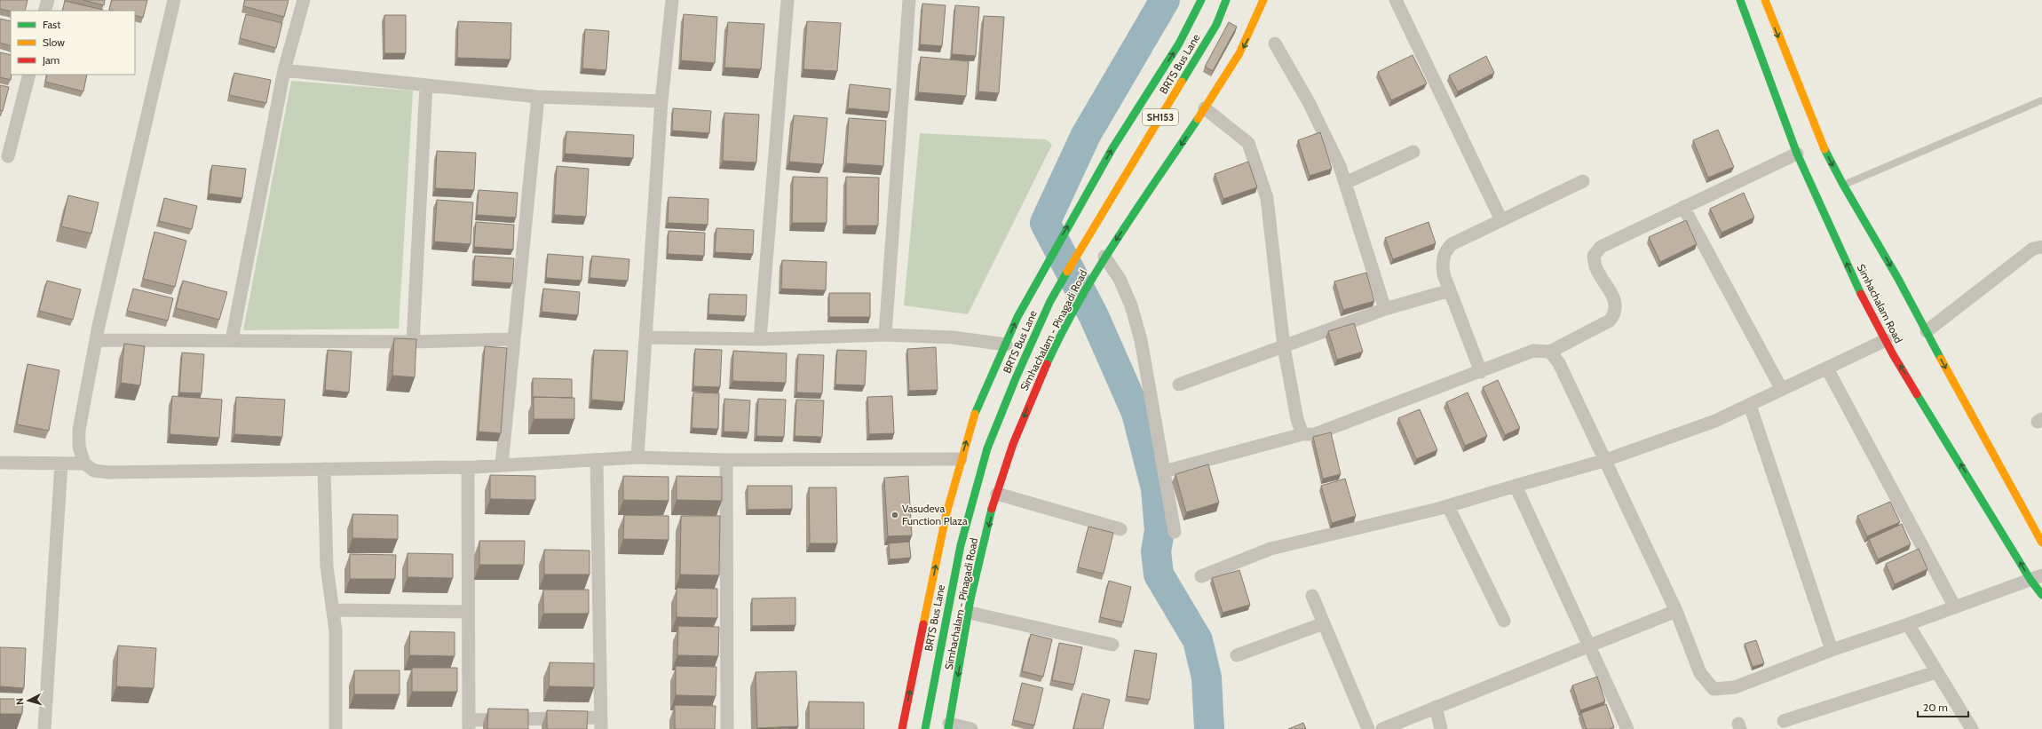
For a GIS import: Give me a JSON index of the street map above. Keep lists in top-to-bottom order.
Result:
{
  "streets": {
    "main road": [
      "BRTS Bus Lane",
      "SH153",
      "Simhachalam Road",
      "Simhachalam - Pinagadi Road"
    ]
  },
  "places": ["Vasudeva Function Plaza"],
  "legend": ["Fast", "Slow", "Jam"],
  "scale_bar": "20 m",
  "north": "left"
}
